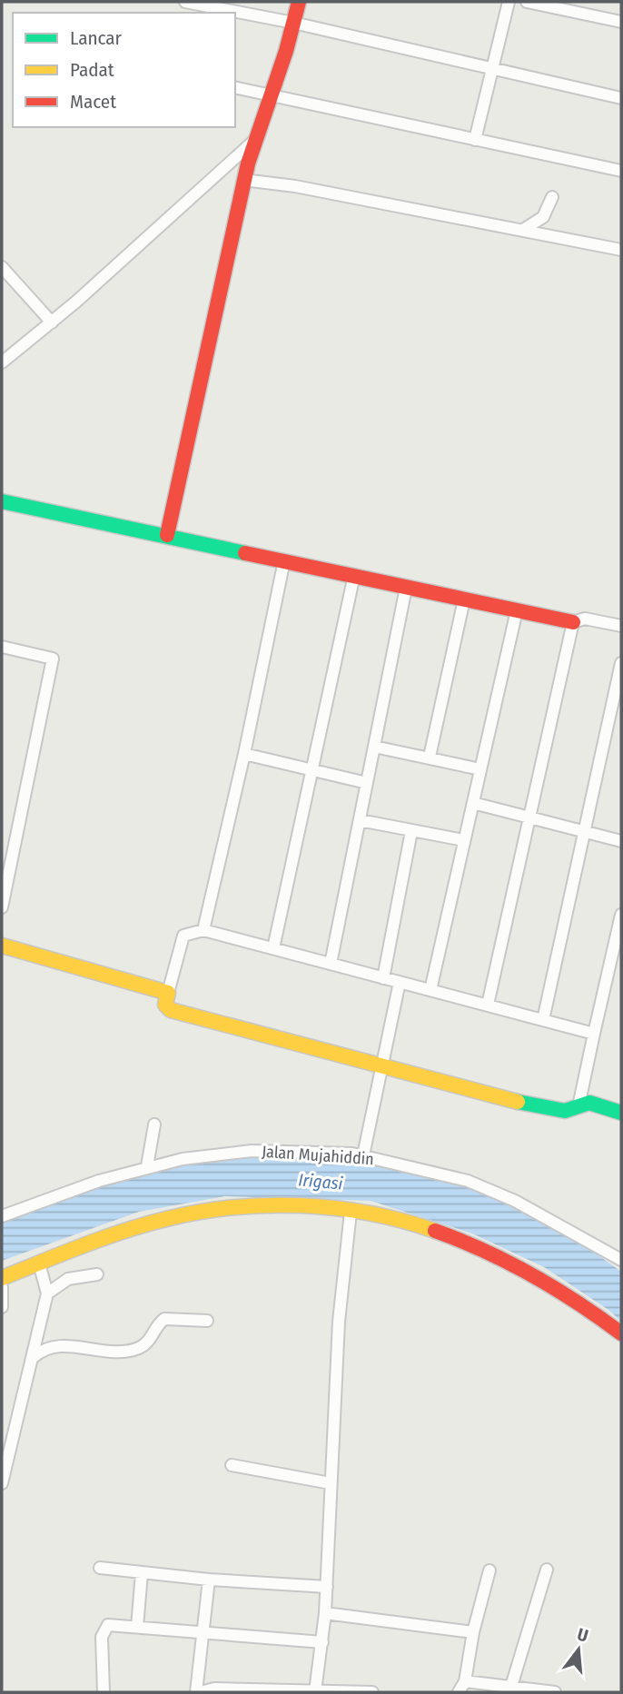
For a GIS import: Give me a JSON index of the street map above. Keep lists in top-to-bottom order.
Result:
{
  "streets": {
    "street": ["Jalan Mujahiddin"]
  },
  "water": ["Irigasi"],
  "legend": ["Lancar", "Padat", "Macet"],
  "north": "top"
}
